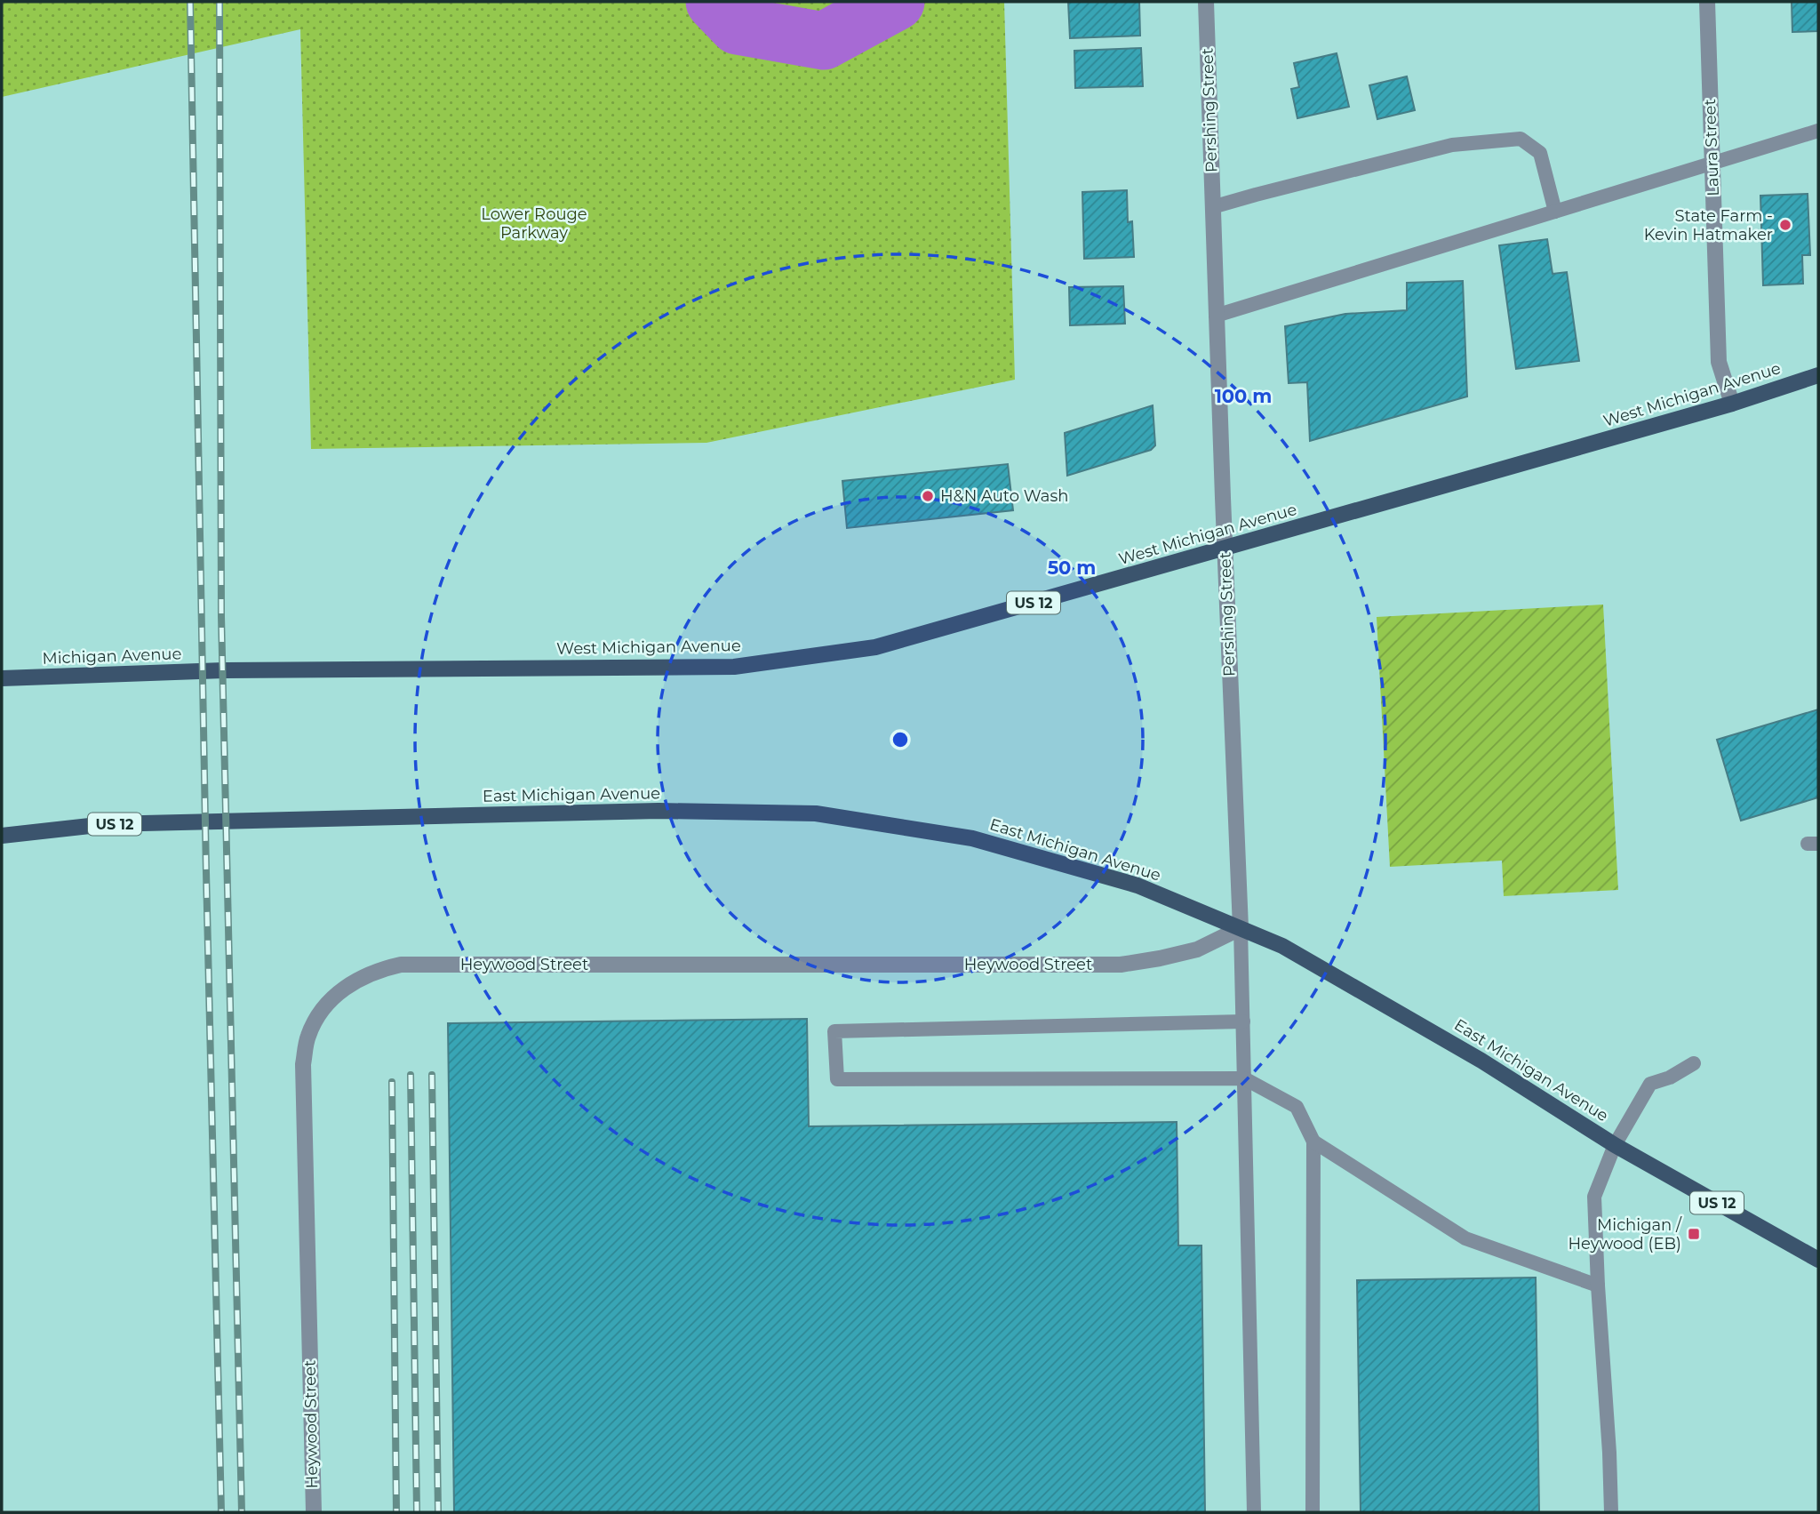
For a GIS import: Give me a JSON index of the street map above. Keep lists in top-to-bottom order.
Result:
{
  "streets": {
    "main road": [
      "West Michigan Avenue",
      "US 12",
      "Michigan Avenue",
      "East Michigan Avenue"
    ],
    "street": ["Pershing Street", "Laura Street", "Heywood Street"]
  },
  "crossings": [
    ["Pershing Street", "West Michigan Avenue"],
    ["Pershing Street", "East Michigan Avenue"],
    ["Pershing Street", "Heywood Street"],
    ["Laura Street", "West Michigan Avenue"],
    ["West Michigan Avenue", "Michigan Avenue"],
    ["East Michigan Avenue", "Heywood Street"]
  ],
  "parks": ["Lower Rouge Parkway"],
  "places": {
    "other": ["State Farm - Kevin Hatmaker", "H&N Auto Wash"],
    "transit": ["Michigan / Heywood (EB)"]
  },
  "rings": ["100 m", "50 m"]
}
